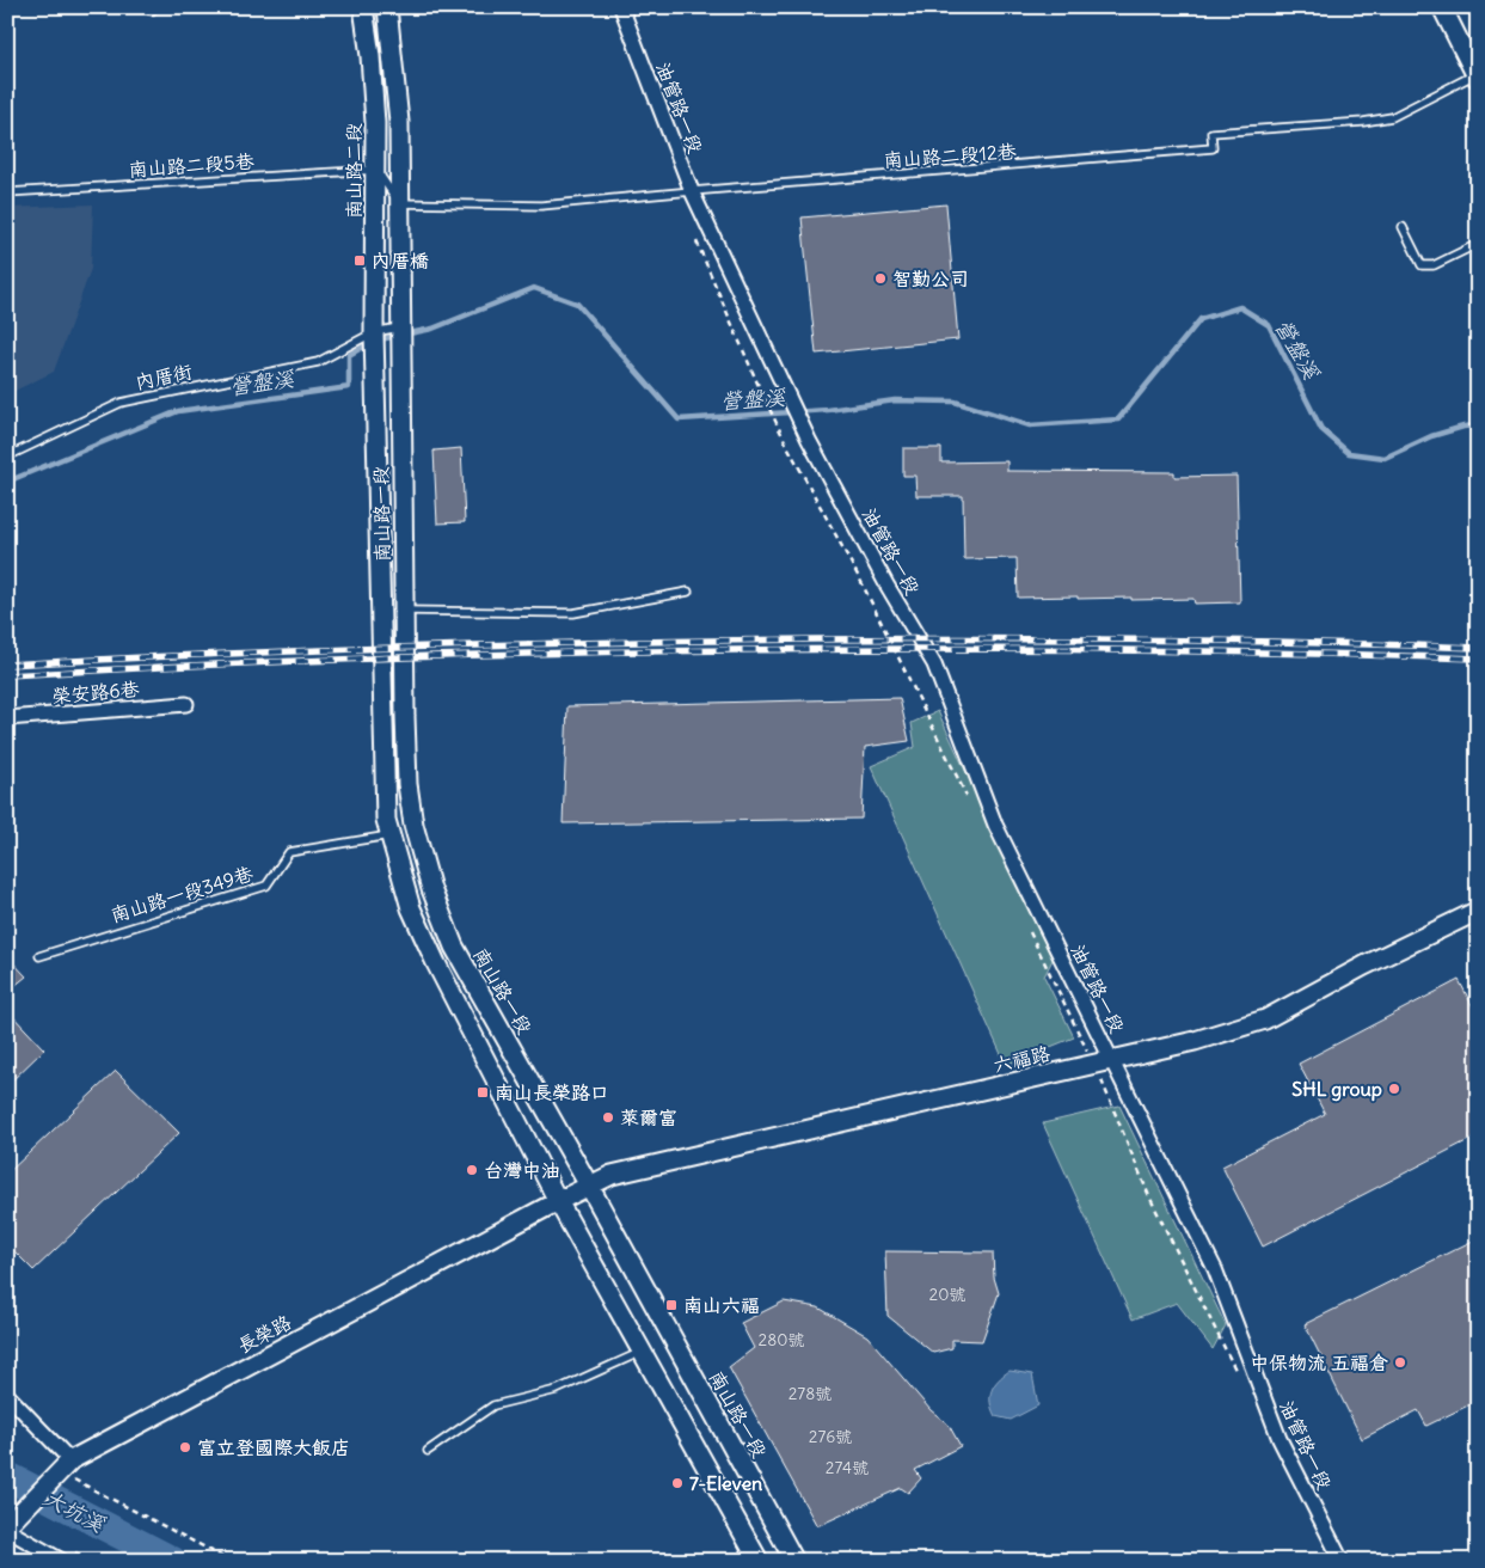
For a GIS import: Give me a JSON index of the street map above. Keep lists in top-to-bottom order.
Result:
{
  "streets": {
    "street": [
      "油管路一段",
      "南山路二段",
      "南山路一段",
      "榮安路6巷",
      "六福路",
      "長榮路"
    ],
    "lane": [
      "南山路二段12巷",
      "南山路二段5巷",
      "內厝街",
      "南山路一段349巷"
    ]
  },
  "crossings": [
    ["油管路一段", "南山路二段12巷"],
    ["油管路一段", "六福路"],
    ["南山路二段5巷", "南山路二段"],
    ["南山路二段", "內厝街"],
    ["南山路二段", "南山路一段"],
    ["內厝街", "南山路一段"],
    ["南山路一段", "南山路一段349巷"],
    ["南山路一段", "六福路"],
    ["南山路一段", "長榮路"],
    ["六福路", "長榮路"]
  ],
  "water": ["營盤溪", "大坑溪"],
  "places": {
    "transit": ["內厝橋", "南山長榮路口", "南山六福"],
    "other": [
      "智勤公司",
      "SHL group",
      "萊爾富",
      "台灣中油",
      "中保物流 五福倉",
      "富立登國際大飯店",
      "7-Eleven"
    ]
  },
  "house_numbers": [
    "20號",
    "280號",
    "278號",
    "276號",
    "274號"
  ]
}
